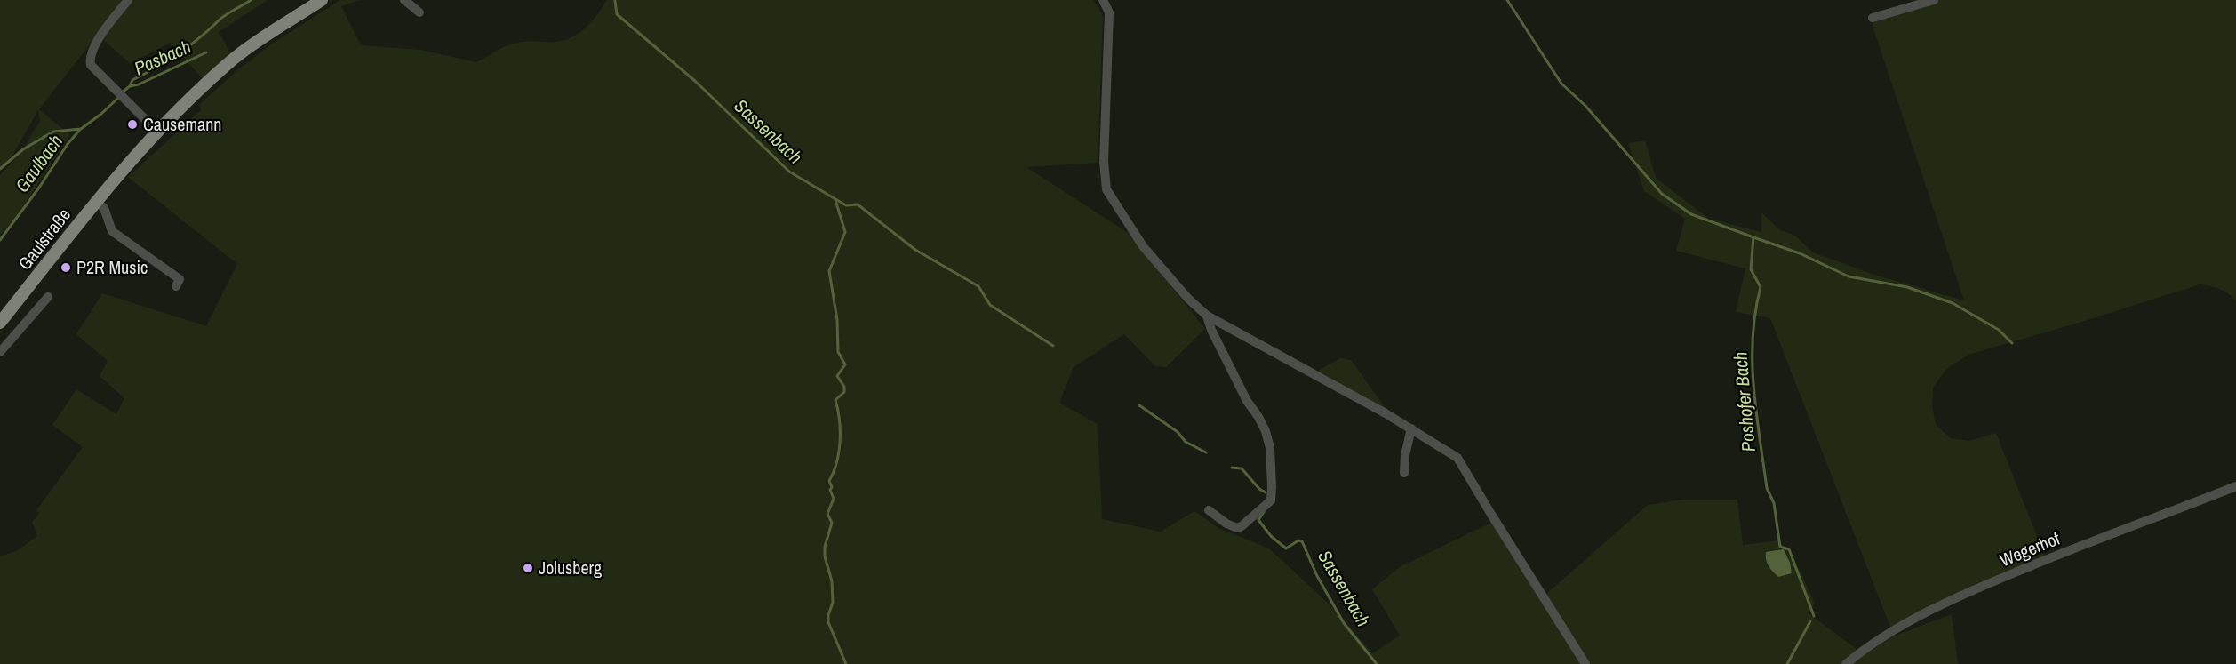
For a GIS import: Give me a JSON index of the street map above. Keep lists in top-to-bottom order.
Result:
{
  "streets": {
    "main road": ["Gaulstraße"],
    "street": ["Wegerhof"]
  },
  "water": [
    "Pasbach",
    "Sassenbach",
    "Gaulbach",
    "Poshofer Bach"
  ],
  "places": ["Causemann", "P2R Music", "Jolusberg"]
}
